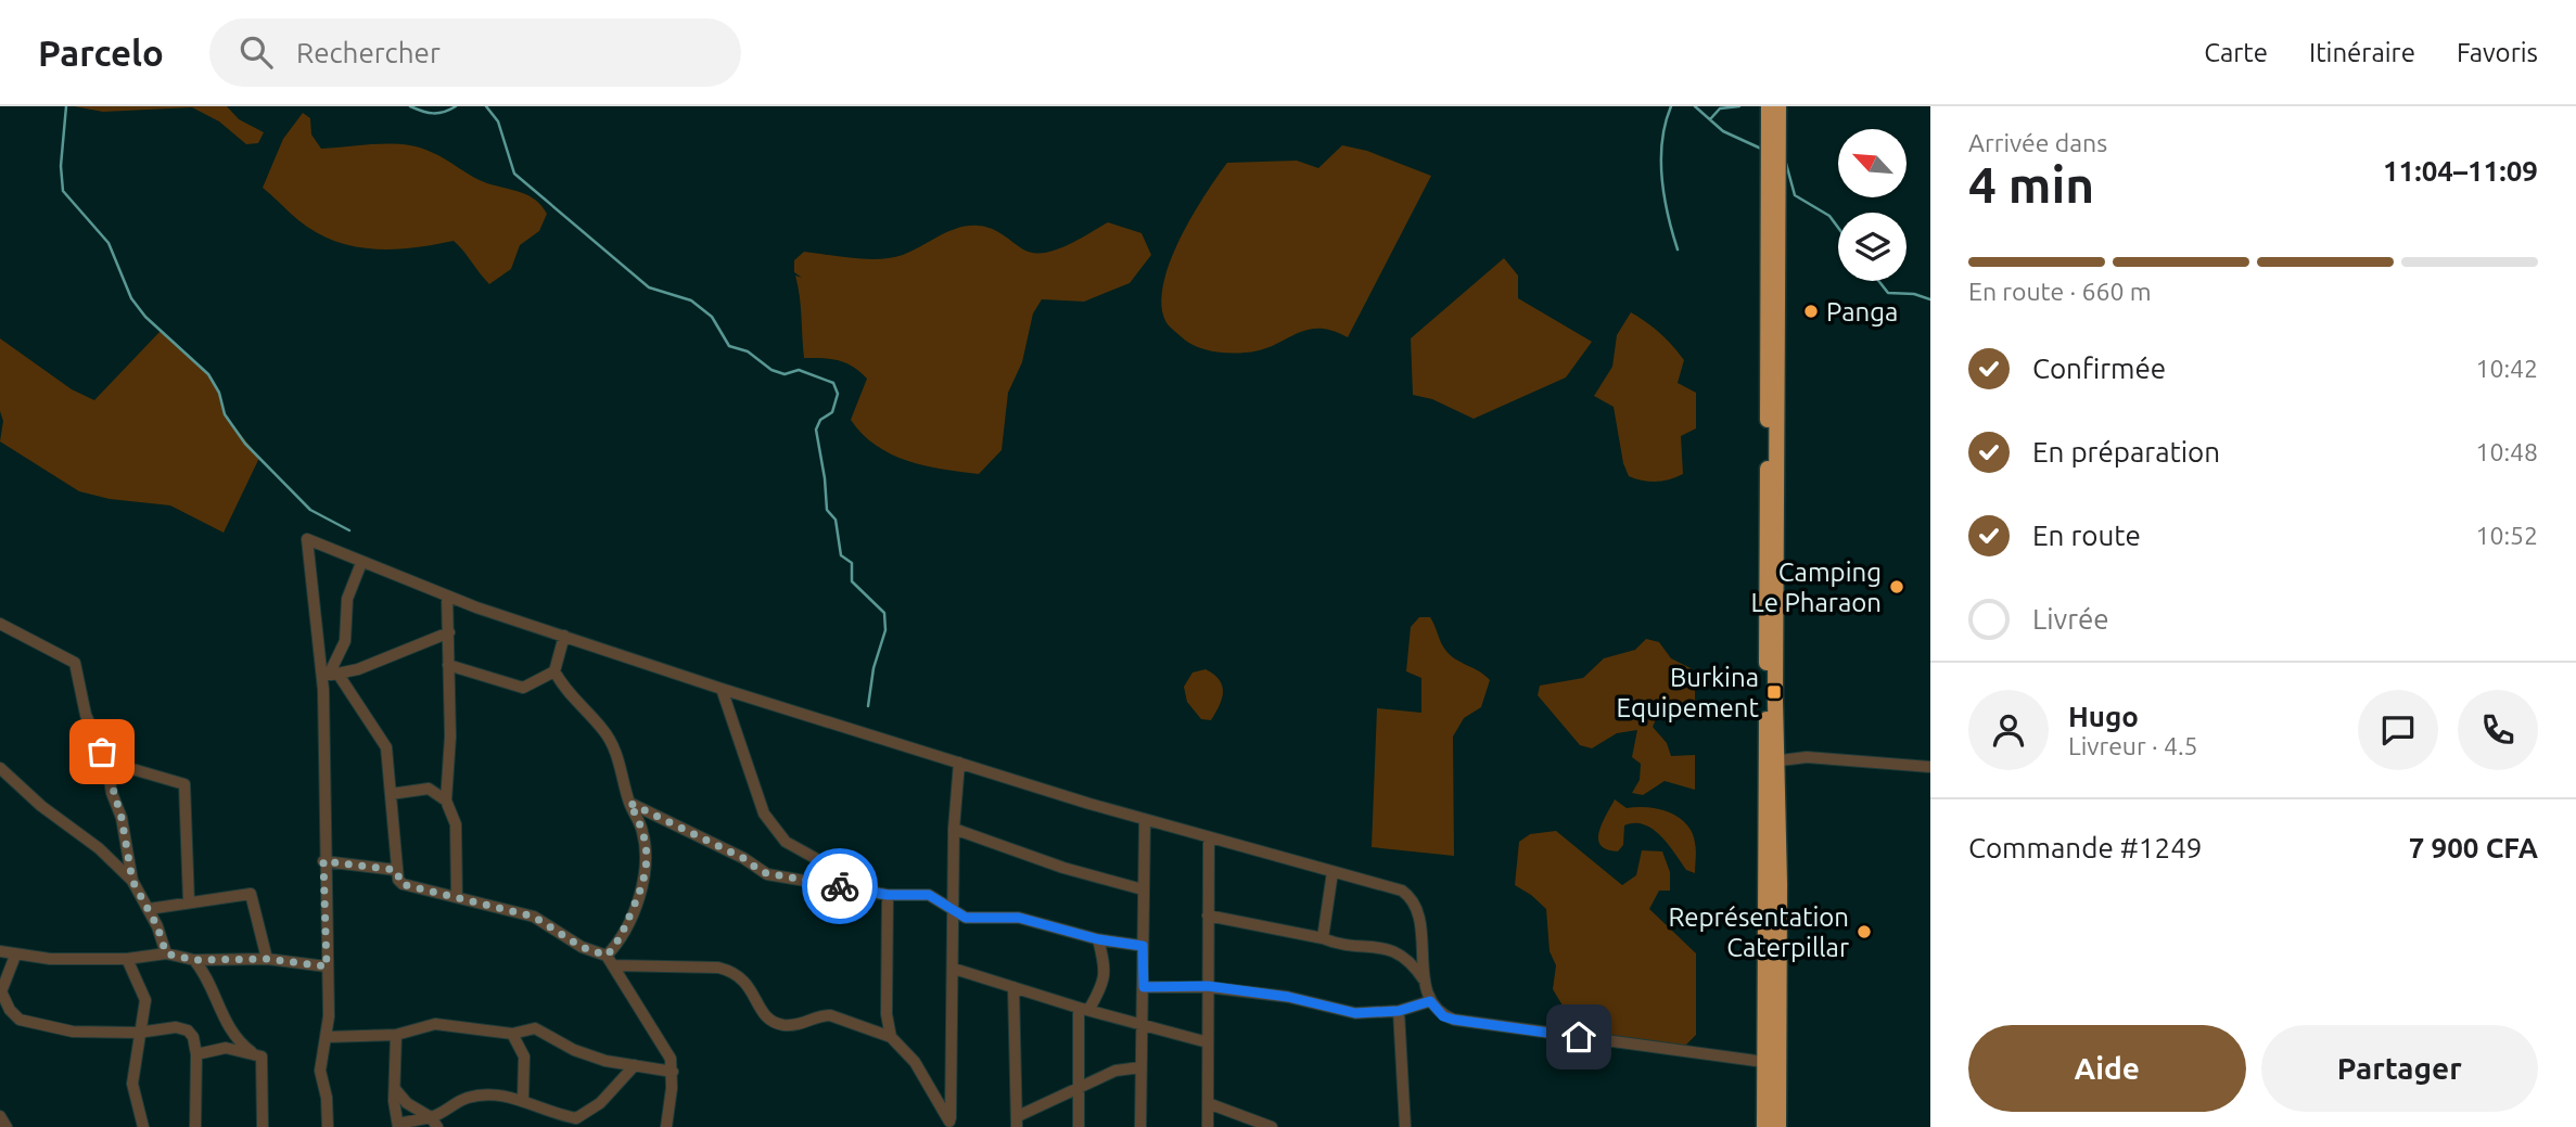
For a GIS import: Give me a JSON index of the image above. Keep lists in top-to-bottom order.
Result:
{
  "places": {
    "other": ["Panga", "Camping Le Pharaon", "Représentation Caterpillar"],
    "transit": ["Burkina Equipement"]
  },
  "north": "top left",
  "page": {
    "header": "Parcelo",
    "search": "Rechercher",
    "nav": ["Carte", "Itinéraire", "Favoris"],
    "heading": ["4 min", "Arrivée dans", "11:04–11:09"],
    "panel": [
      "Hugo",
      "Livreur · 4.5",
      "Commande #1249",
      "7 900 CFA"
    ],
    "bar": "En route · 660 m",
    "list": [
      ["Confirmée", "10:42"],
      ["En préparation", "10:48"],
      ["En route", "10:52"],
      "Livrée"
    ],
    "buttons": ["Aide", "Partager"]
  }
}
